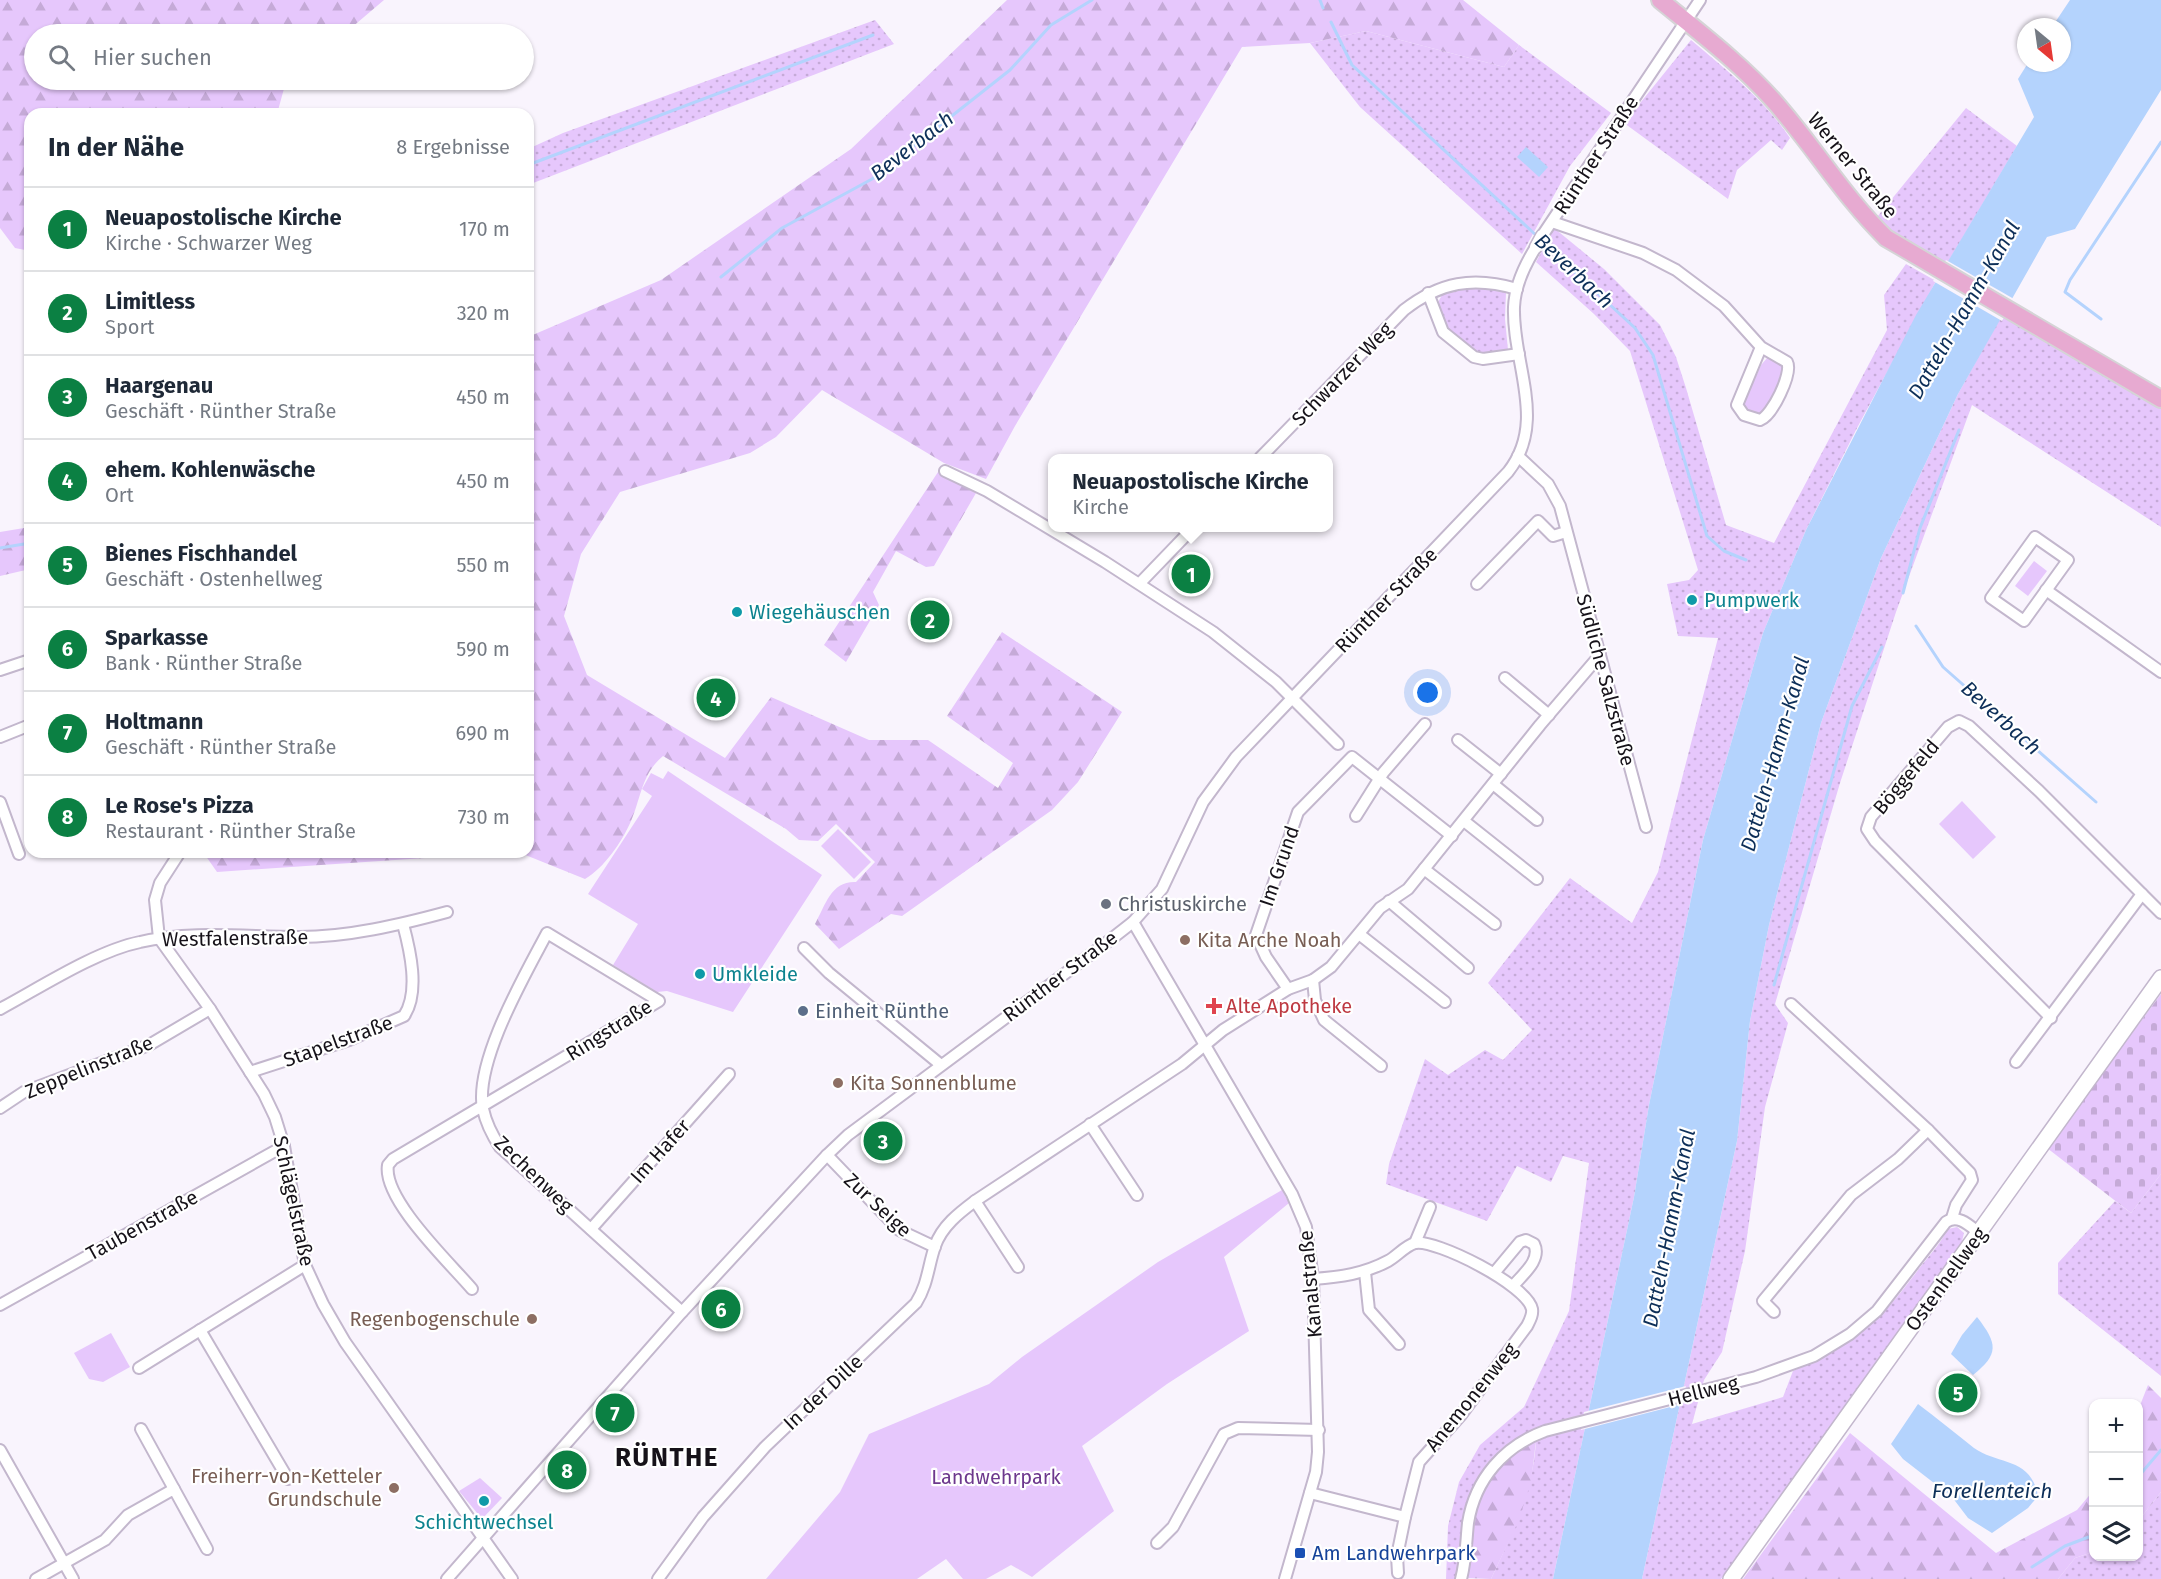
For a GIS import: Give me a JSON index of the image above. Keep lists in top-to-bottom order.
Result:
{
  "streets": {
    "main road": ["Werner Straße", "Ostenhellweg"],
    "street": [
      "Rünther Straße",
      "Schwarzer Weg",
      "Südliche Salzstraße",
      "Böggefeld",
      "Im Grund",
      "Westfalenstraße",
      "Ringstraße",
      "Stapelstraße",
      "Zeppelinstraße",
      "Im Hafer",
      "Zechenweg",
      "Schlägelstraße",
      "Zur Seige",
      "Taubenstraße",
      "Kanalstraße",
      "Hellweg",
      "In der Dille",
      "Anemonenweg"
    ]
  },
  "crossings": [
    ["Rünther Straße", "Werner Straße"],
    ["Rünther Straße", "Schwarzer Weg"],
    ["Rünther Straße", "Südliche Salzstraße"],
    ["Rünther Straße", "Zechenweg"],
    ["Rünther Straße", "Schlägelstraße"],
    ["Rünther Straße", "Zur Seige"],
    ["Rünther Straße", "Kanalstraße"],
    ["Südliche Salzstraße", "In der Dille"],
    ["Im Grund", "In der Dille"],
    ["Westfalenstraße", "Stapelstraße"],
    ["Westfalenstraße", "Schlägelstraße"],
    ["Ringstraße", "Zechenweg"],
    ["Stapelstraße", "Schlägelstraße"],
    ["Zeppelinstraße", "Schlägelstraße"],
    ["Im Hafer", "Zechenweg"],
    ["Schlägelstraße", "Taubenstraße"],
    ["Zur Seige", "In der Dille"],
    ["Kanalstraße", "In der Dille"]
  ],
  "districts": ["RÜNTHE"],
  "water": ["Beverbach", "Datteln-Hamm-Kanal", "Forellenteich"],
  "parks": ["Landwehrpark"],
  "places": {
    "other": [
      "Pumpwerk",
      "Wiegehäuschen",
      "Christuskirche",
      "Kita Arche Noah",
      "Umkleide",
      "Einheit Rünthe",
      "Kita Sonnenblume",
      "Regenbogenschule",
      "Freiherr-von-Ketteler Grundschule",
      "Schichtwechsel"
    ],
    "health": ["Alte Apotheke"],
    "transit": ["Am Landwehrpark"]
  },
  "north": "bottom right",
  "page": {
    "search": "Hier suchen",
    "heading": ["In der Nähe", "8 Ergebnisse"],
    "list": [
      {
        "mark": "1",
        "name": "Neuapostolische Kirche",
        "note": "Kirche · Schwarzer Weg",
        "value": "170 m"
      },
      {
        "mark": "2",
        "name": "Limitless",
        "note": "Sport",
        "value": "320 m"
      },
      {
        "mark": "3",
        "name": "Haargenau",
        "note": "Geschäft · Rünther Straße",
        "value": "450 m"
      },
      {
        "mark": "4",
        "name": "ehem. Kohlenwäsche",
        "note": "Ort",
        "value": "450 m"
      },
      {
        "mark": "5",
        "name": "Bienes Fischhandel",
        "note": "Geschäft · Ostenhellweg",
        "value": "550 m"
      },
      {
        "mark": "6",
        "name": "Sparkasse",
        "note": "Bank · Rünther Straße",
        "value": "590 m"
      },
      {
        "mark": "7",
        "name": "Holtmann",
        "note": "Geschäft · Rünther Straße",
        "value": "690 m"
      },
      {
        "mark": "8",
        "name": "Le Rose's Pizza",
        "note": "Restaurant · Rünther Straße",
        "value": "730 m"
      }
    ],
    "popup": ["Neuapostolische Kirche", "Kirche"],
    "pins": [
      "1",
      "2",
      "4",
      "3",
      "6",
      "5",
      "7",
      "8"
    ],
    "map_buttons": ["+", "−"]
  }
}
